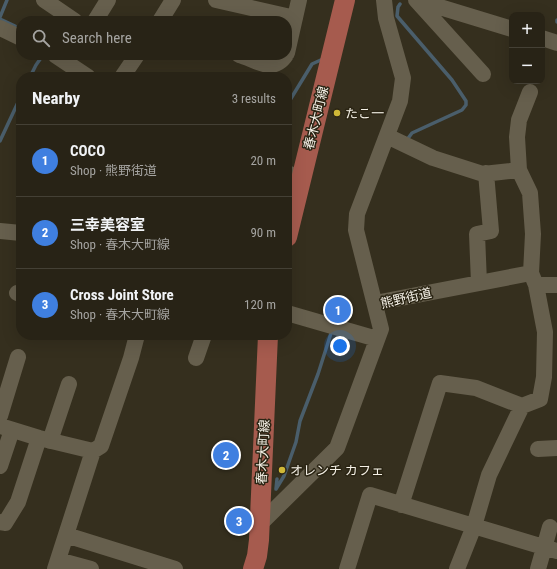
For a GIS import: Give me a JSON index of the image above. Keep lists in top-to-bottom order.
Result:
{
  "streets": {
    "main road": ["春木大町線"],
    "street": ["熊野街道"]
  },
  "crossings": [
    ["春木大町線", "熊野街道"]
  ],
  "places": ["たこ一", "オレンチ カフェ"],
  "page": {
    "map_buttons": ["+", "−"],
    "search": "Search here",
    "heading": ["Nearby", "3 results"],
    "list": [
      {
        "mark": "1",
        "name": "COCO",
        "note": "Shop · 熊野街道",
        "value": "20 m"
      },
      {
        "mark": "2",
        "name": "三幸美容室",
        "note": "Shop · 春木大町線",
        "value": "90 m"
      },
      {
        "mark": "3",
        "name": "Cross Joint Store",
        "note": "Shop · 春木大町線",
        "value": "120 m"
      }
    ],
    "pins": ["1", "2", "3"]
  }
}
